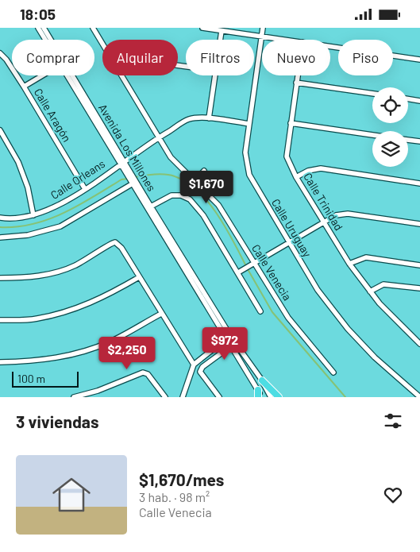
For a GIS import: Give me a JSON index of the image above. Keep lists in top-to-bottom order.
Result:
{
  "streets": {
    "street": [
      "Calle Aragón",
      "Avenida Los Millones",
      "Calle Orleans",
      "Calle Trinidad",
      "Calle Uruguay",
      "Calle Venecia"
    ]
  },
  "crossings": [
    ["Calle Aragón", "Calle Orleans"],
    ["Avenida Los Millones", "Calle Orleans"],
    ["Calle Orleans", "Calle Uruguay"],
    ["Calle Orleans", "Calle Venecia"]
  ],
  "scale_bar": "100 m",
  "page": {
    "status": "18:05",
    "chip": [
      "Comprar",
      "Alquilar",
      "Filtros",
      "Nuevo",
      "Piso"
    ],
    "price": ["$1,670", "$972", "$2,250"],
    "scale": "100 m",
    "heading": "3 viviendas",
    "list": [
      {
        "name": "$1,670/mes",
        "note": "3 hab. · 98 m² · Calle Venecia"
      }
    ]
  }
}
